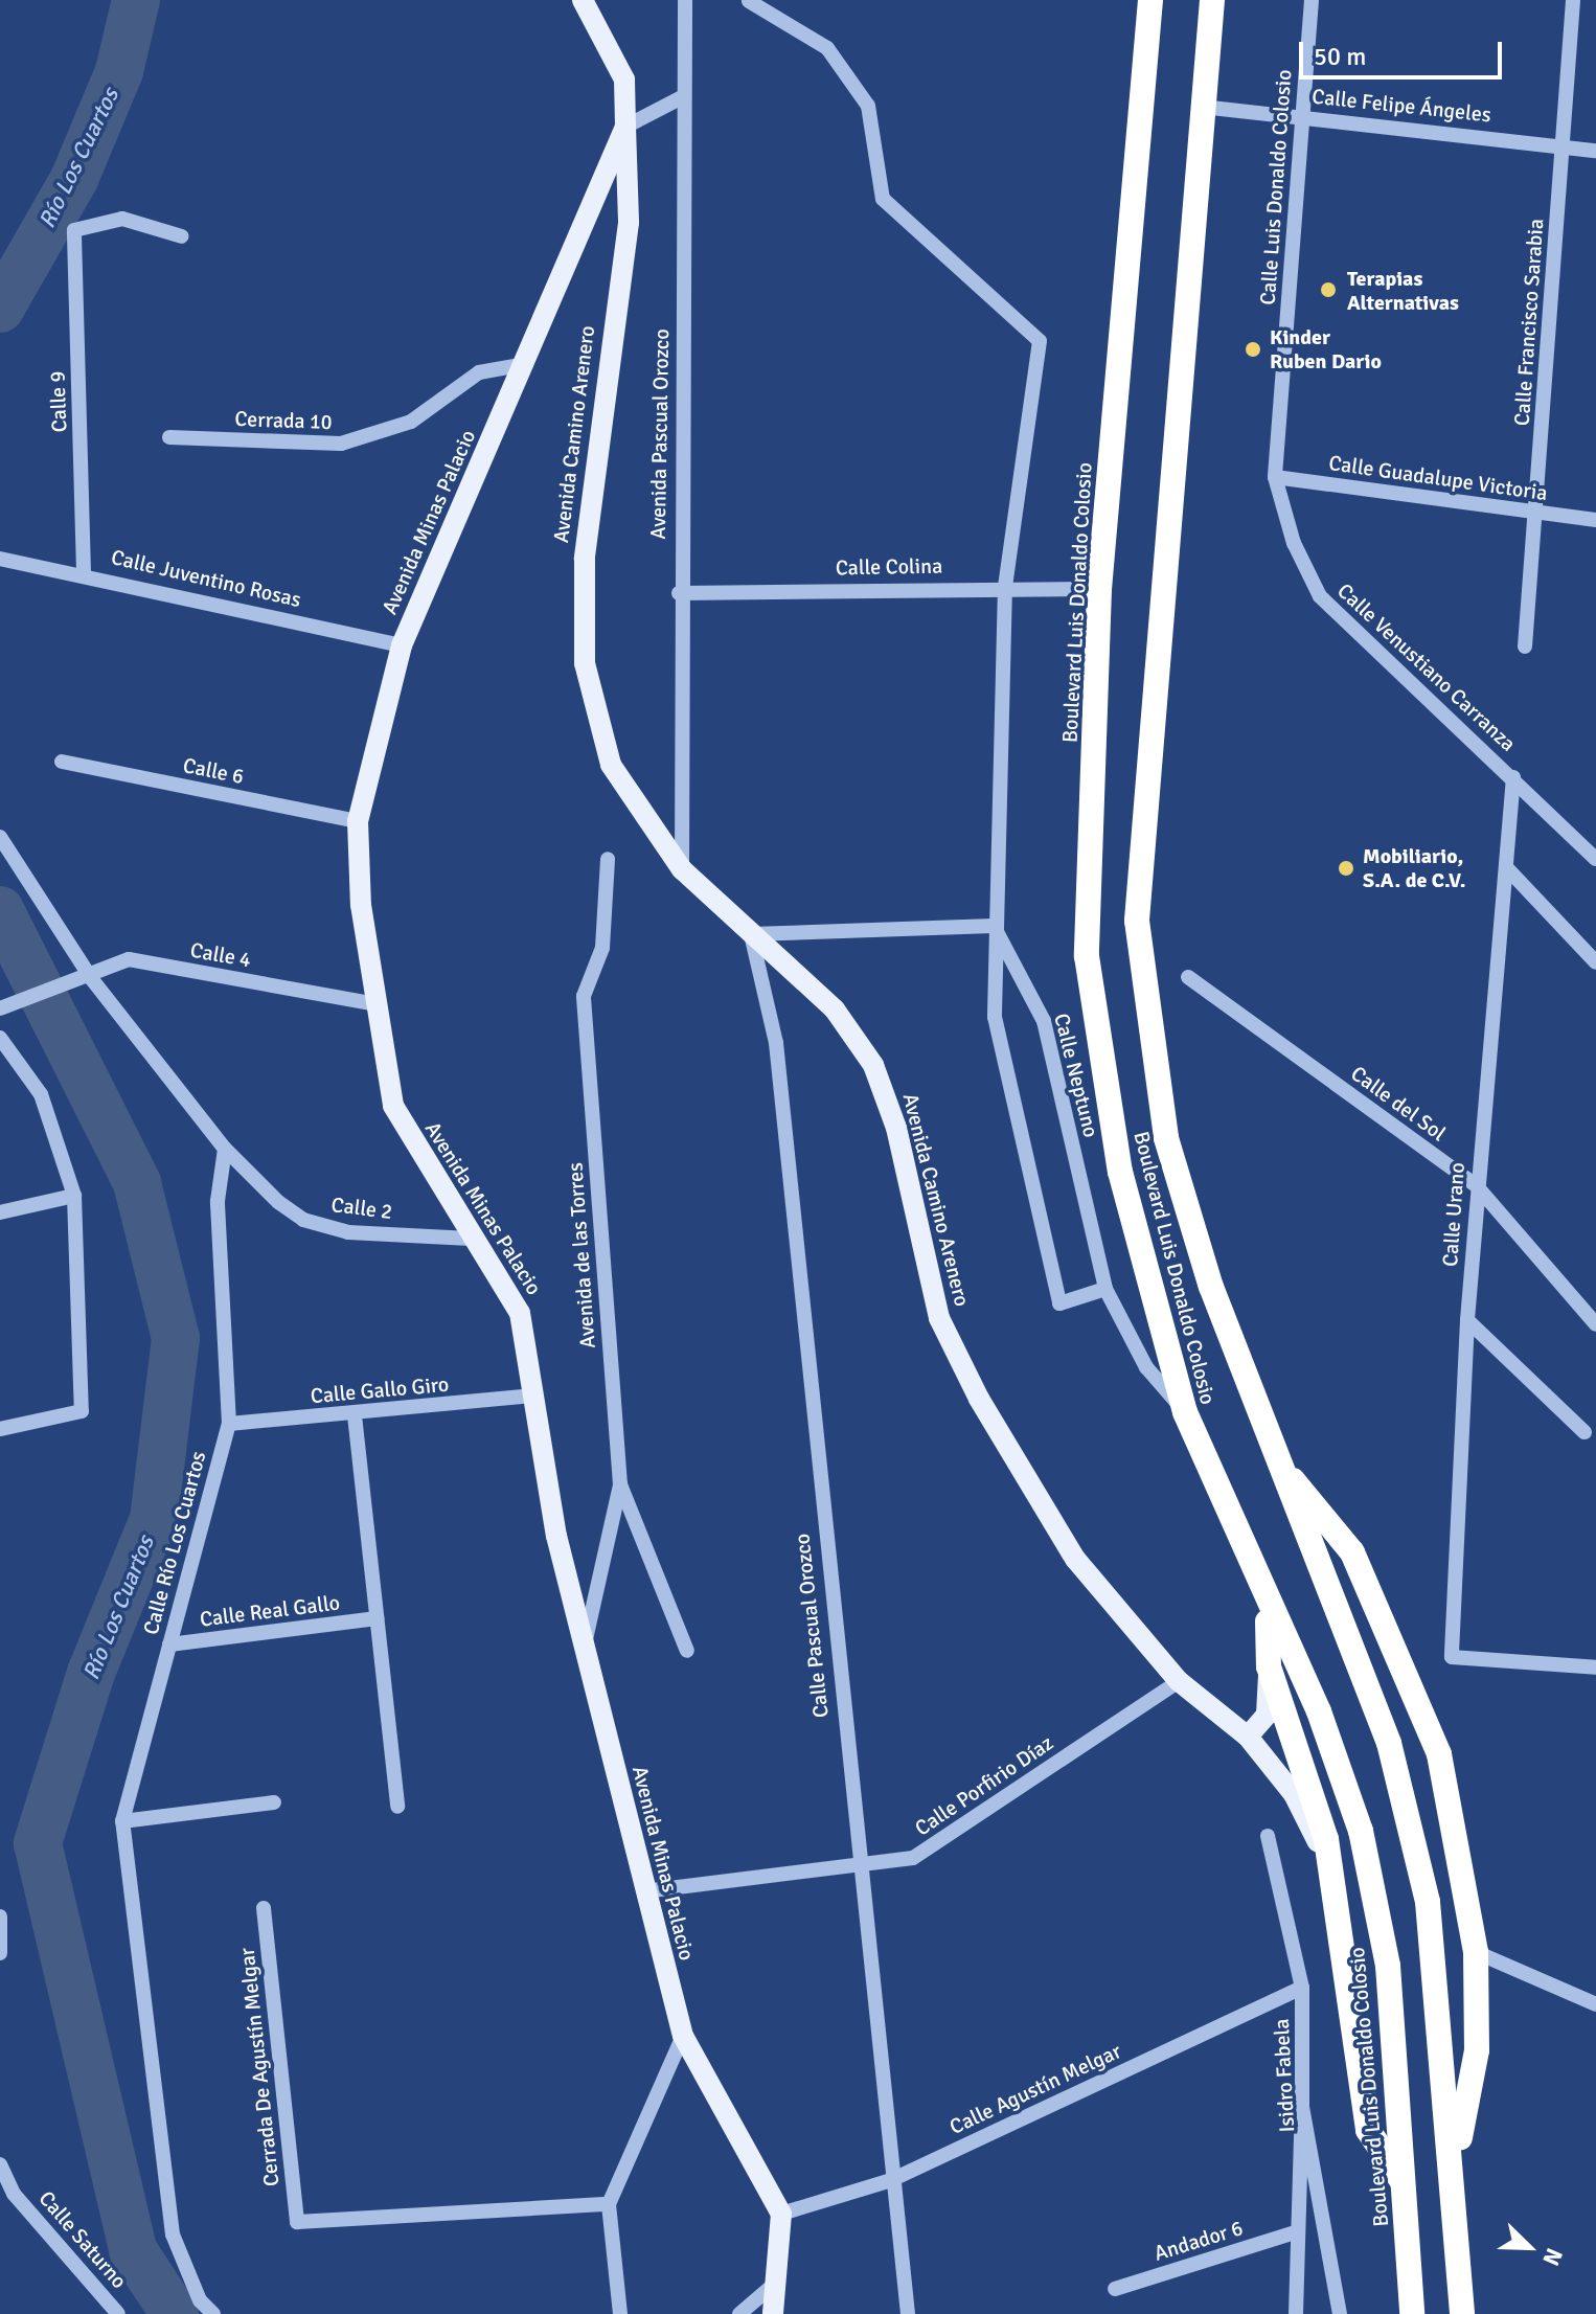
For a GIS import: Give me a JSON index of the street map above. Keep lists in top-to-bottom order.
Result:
{
  "streets": {
    "highway": ["Boulevard Luis Donaldo Colosio"],
    "main road": ["Avenida Camino Arenero", "Avenida Minas Palacio"],
    "street": [
      "Calle Felipe Ángeles",
      "Calle Luis Donaldo Colosio",
      "Calle Francisco Sarabia",
      "Calle 9",
      "Cerrada 10",
      "Avenida Pascual Orozco",
      "Calle Guadalupe Victoria",
      "Calle Colina",
      "Calle Juventino Rosas",
      "Calle Venustiano Carranza",
      "Calle 6",
      "Calle 4",
      "Calle Neptuno",
      "Calle del Sol",
      "Calle 2",
      "Calle Urano",
      "Avenida de las Torres",
      "Calle Gallo Giro",
      "Calle Río Los Cuartos",
      "Calle Real Gallo",
      "Calle Pascual Orozco",
      "Calle Porfirio Díaz",
      "Cerrada De Agustín Melgar",
      "Isidro Fabela",
      "Calle Agustín Melgar",
      "Calle Saturno",
      "Andador 6"
    ]
  },
  "crossings": [
    ["Calle Felipe Ángeles", "Calle Luis Donaldo Colosio"],
    ["Calle Felipe Ángeles", "Calle Francisco Sarabia"],
    ["Calle Felipe Ángeles", "Boulevard Luis Donaldo Colosio"],
    ["Calle Luis Donaldo Colosio", "Calle Guadalupe Victoria"],
    ["Calle Luis Donaldo Colosio", "Calle Venustiano Carranza"],
    ["Calle Francisco Sarabia", "Calle Guadalupe Victoria"],
    ["Calle 9", "Calle Juventino Rosas"],
    ["Cerrada 10", "Avenida Minas Palacio"],
    ["Avenida Camino Arenero", "Avenida Pascual Orozco"],
    ["Avenida Camino Arenero", "Avenida Minas Palacio"],
    ["Avenida Camino Arenero", "Calle Pascual Orozco"],
    ["Avenida Camino Arenero", "Calle Porfirio Díaz"],
    ["Avenida Pascual Orozco", "Calle Colina"],
    ["Calle Guadalupe Victoria", "Calle Venustiano Carranza"],
    ["Avenida Minas Palacio", "Calle Juventino Rosas"],
    ["Avenida Minas Palacio", "Calle 6"],
    ["Avenida Minas Palacio", "Calle 4"],
    ["Avenida Minas Palacio", "Calle 2"],
    ["Avenida Minas Palacio", "Avenida de las Torres"],
    ["Avenida Minas Palacio", "Calle Gallo Giro"],
    ["Avenida Minas Palacio", "Calle Porfirio Díaz"],
    ["Avenida Minas Palacio", "Calle Agustín Melgar"],
    ["Calle Colina", "Boulevard Luis Donaldo Colosio"],
    ["Boulevard Luis Donaldo Colosio", "Calle Neptuno"],
    ["Calle Venustiano Carranza", "Calle Urano"],
    ["Calle del Sol", "Calle Urano"],
    ["Calle 2", "Calle Río Los Cuartos"],
    ["Calle Gallo Giro", "Calle Río Los Cuartos"],
    ["Calle Río Los Cuartos", "Calle Real Gallo"],
    ["Calle Pascual Orozco", "Calle Porfirio Díaz"],
    ["Calle Pascual Orozco", "Calle Agustín Melgar"],
    ["Isidro Fabela", "Calle Agustín Melgar"]
  ],
  "water": ["Río Los Cuartos"],
  "places": ["Terapias Alternativas", "Kinder Ruben Dario", "Mobiliario, S.A. de C.V."],
  "scale_bar": "50 m",
  "north": "bottom right"
}
